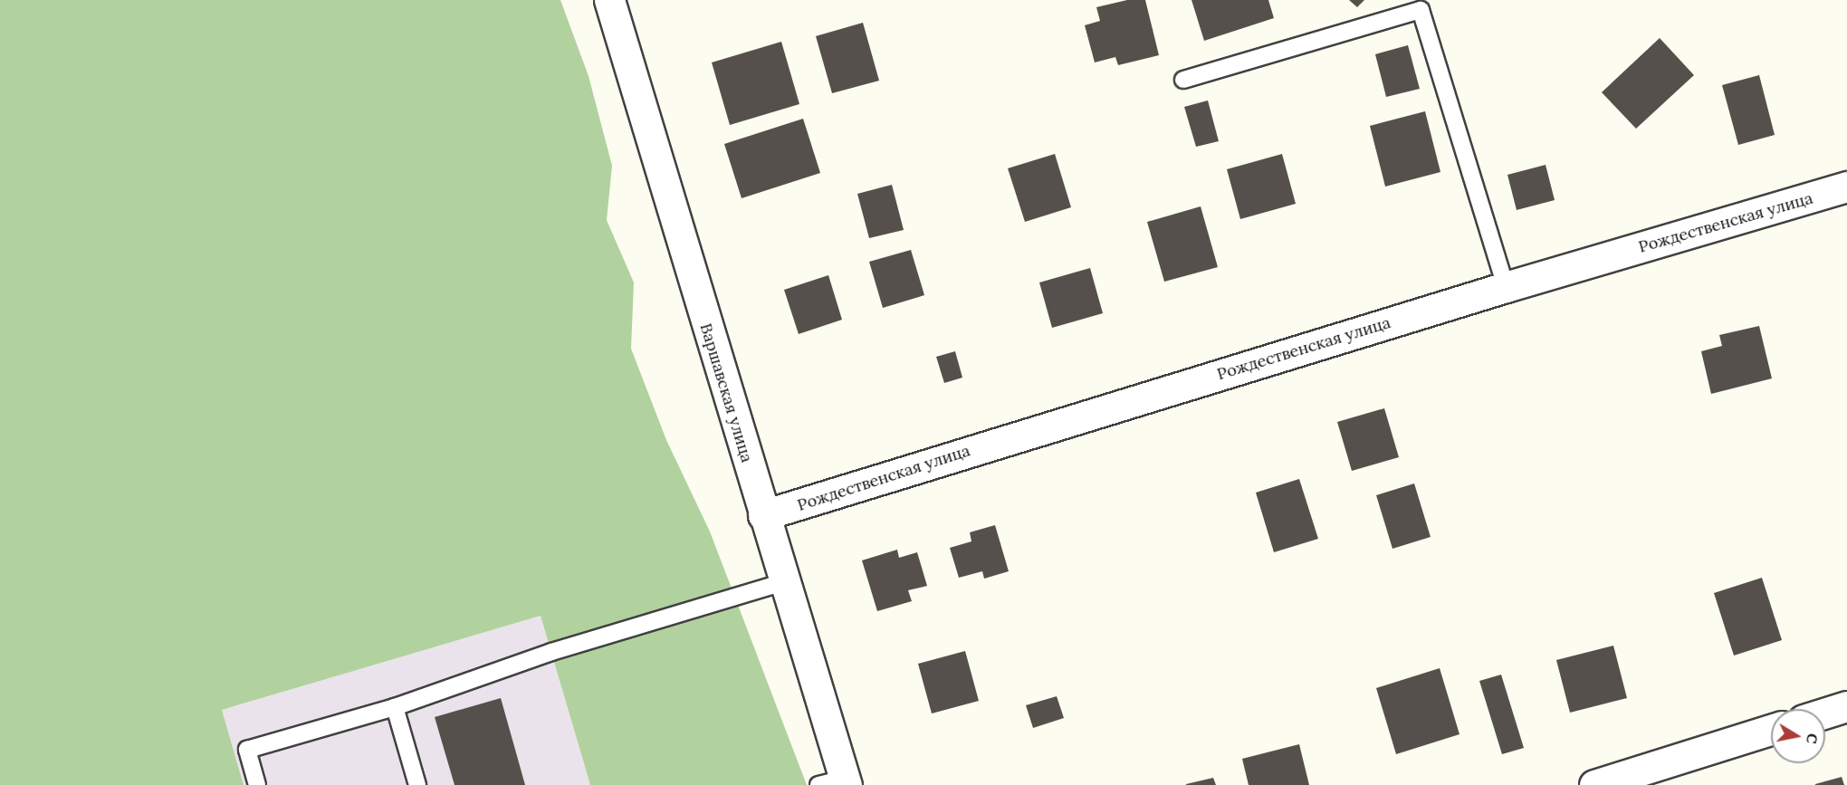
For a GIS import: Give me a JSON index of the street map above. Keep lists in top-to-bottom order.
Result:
{
  "streets": {
    "street": ["Рождественская улица", "Варшавская улица"]
  },
  "crossings": [
    ["Рождественская улица", "Варшавская улица"]
  ],
  "north": "right"
}
